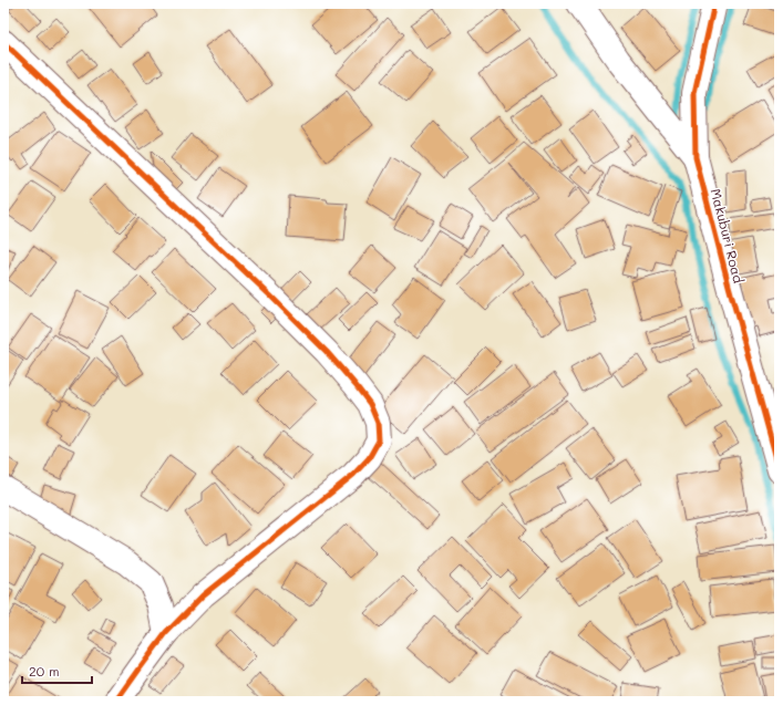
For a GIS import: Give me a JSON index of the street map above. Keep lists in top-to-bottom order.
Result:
{
  "streets": {
    "street": ["Makuburi Road"]
  },
  "scale_bar": "20 m"
}
